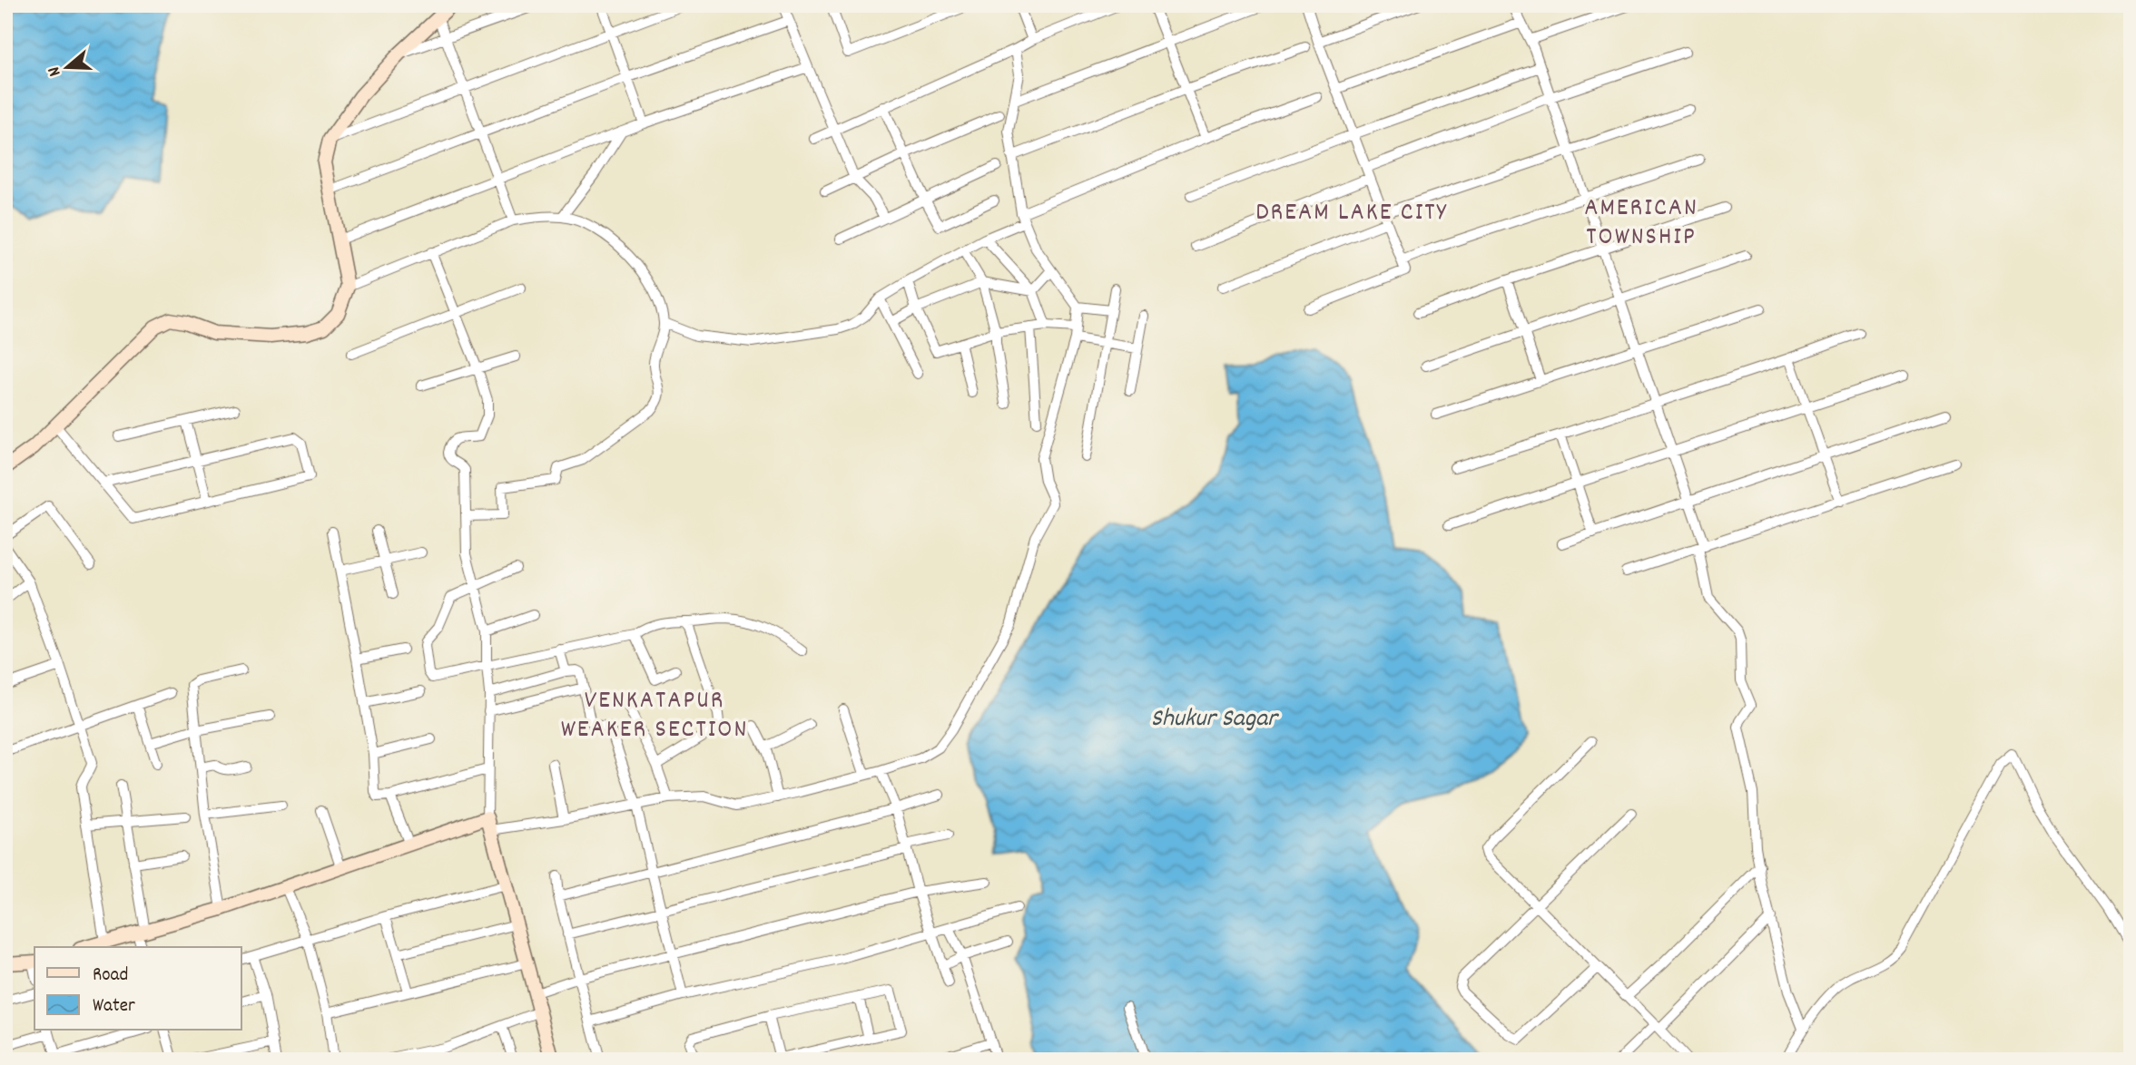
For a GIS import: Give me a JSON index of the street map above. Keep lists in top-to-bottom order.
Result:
{
  "districts": ["AMERICAN TOWNSHIP", "DREAM LAKE CITY", "VENKATAPUR WEAKER SECTION"],
  "water": ["Shukur Sagar"],
  "legend": ["Road", "Water"],
  "north": "left"
}
